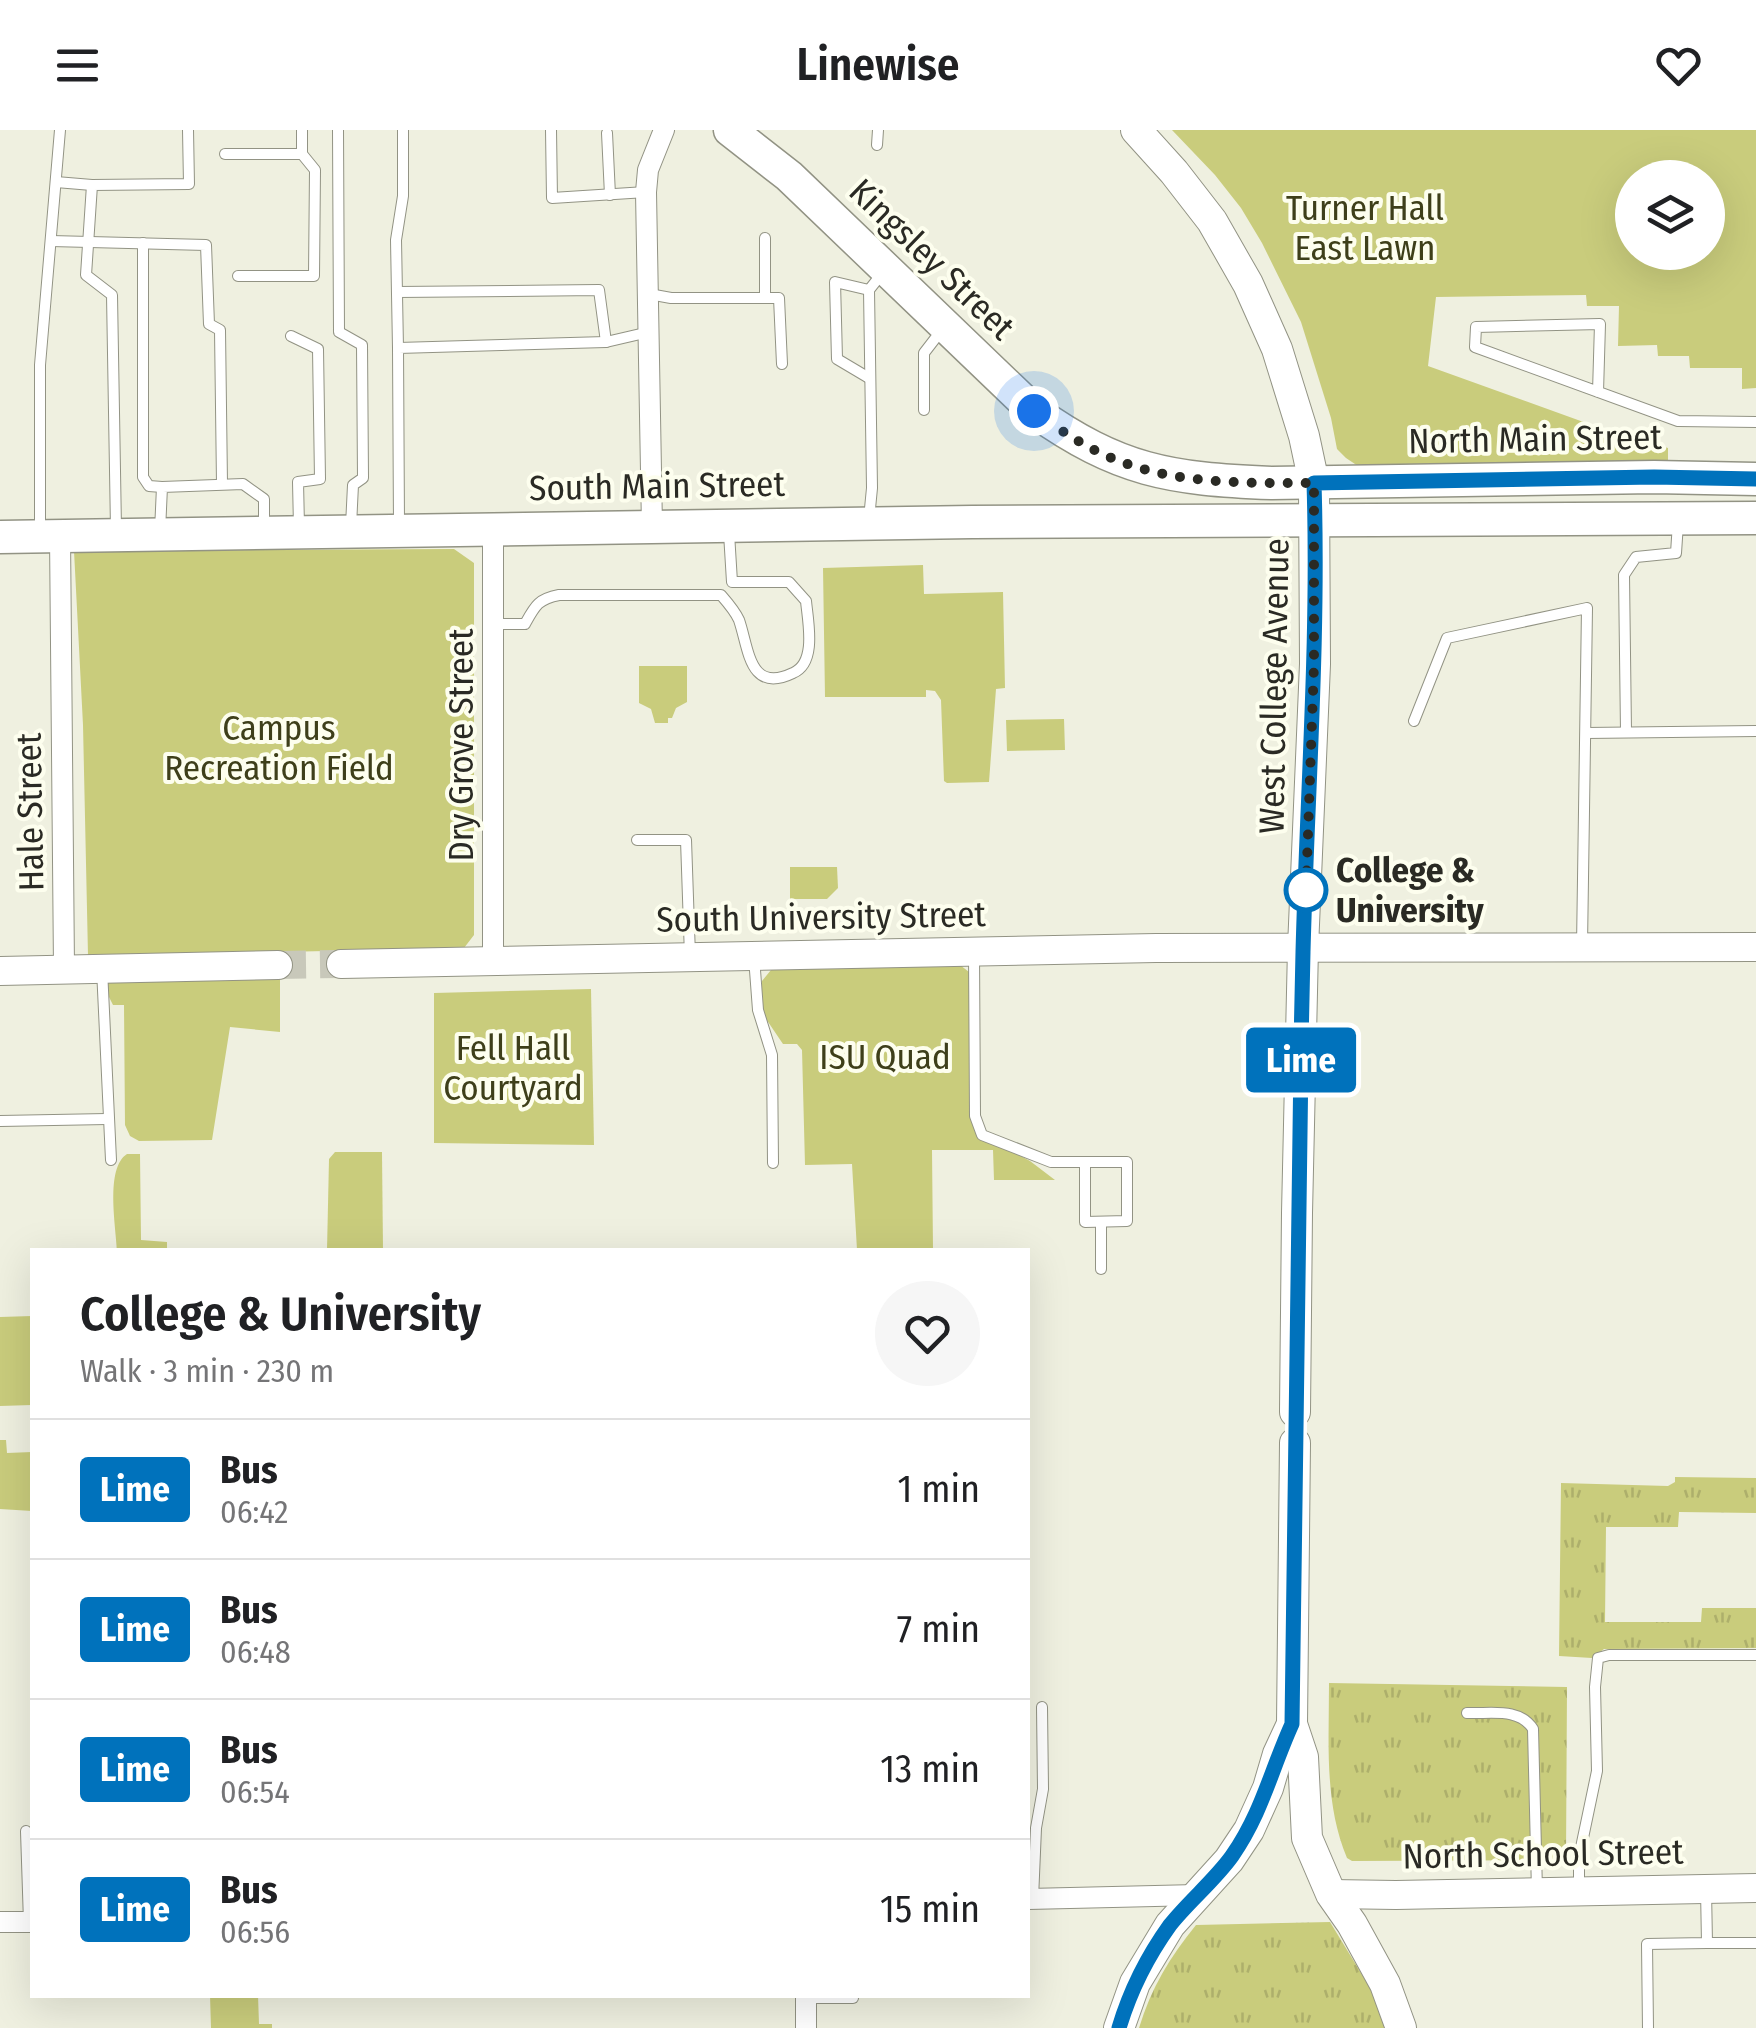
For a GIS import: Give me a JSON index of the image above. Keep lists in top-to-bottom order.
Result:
{
  "streets": {
    "main road": [
      "Kingsley Street",
      "North Main Street",
      "South Main Street",
      "West College Avenue"
    ],
    "street": [
      "Dry Grove Street",
      "Hale Street",
      "South University Street",
      "North School Street"
    ]
  },
  "crossings": [
    ["Kingsley Street", "North Main Street"],
    ["Kingsley Street", "West College Avenue"],
    ["North Main Street", "West College Avenue"],
    ["South Main Street", "West College Avenue"],
    ["South Main Street", "Dry Grove Street"],
    ["South Main Street", "Hale Street"],
    ["West College Avenue", "South University Street"],
    ["Dry Grove Street", "South University Street"]
  ],
  "parks": [
    "Turner Hall East Lawn",
    "Campus Recreation Field",
    "Fell Hall Courtyard",
    "ISU Quad"
  ],
  "places": ["College & University"],
  "lines": ["bus line Lime"],
  "page": {
    "header": "Linewise",
    "on_map": "Lime",
    "heading": ["College & University", "Walk · 3 min · 230 m"],
    "list": [
      {
        "mark": "Lime",
        "name": "Bus",
        "note": "06:42",
        "value": "1 min"
      },
      {
        "mark": "Lime",
        "name": "Bus",
        "note": "06:48",
        "value": "7 min"
      },
      {
        "mark": "Lime",
        "name": "Bus",
        "note": "06:54",
        "value": "13 min"
      },
      {
        "mark": "Lime",
        "name": "Bus",
        "note": "06:56",
        "value": "15 min"
      }
    ]
  }
}
